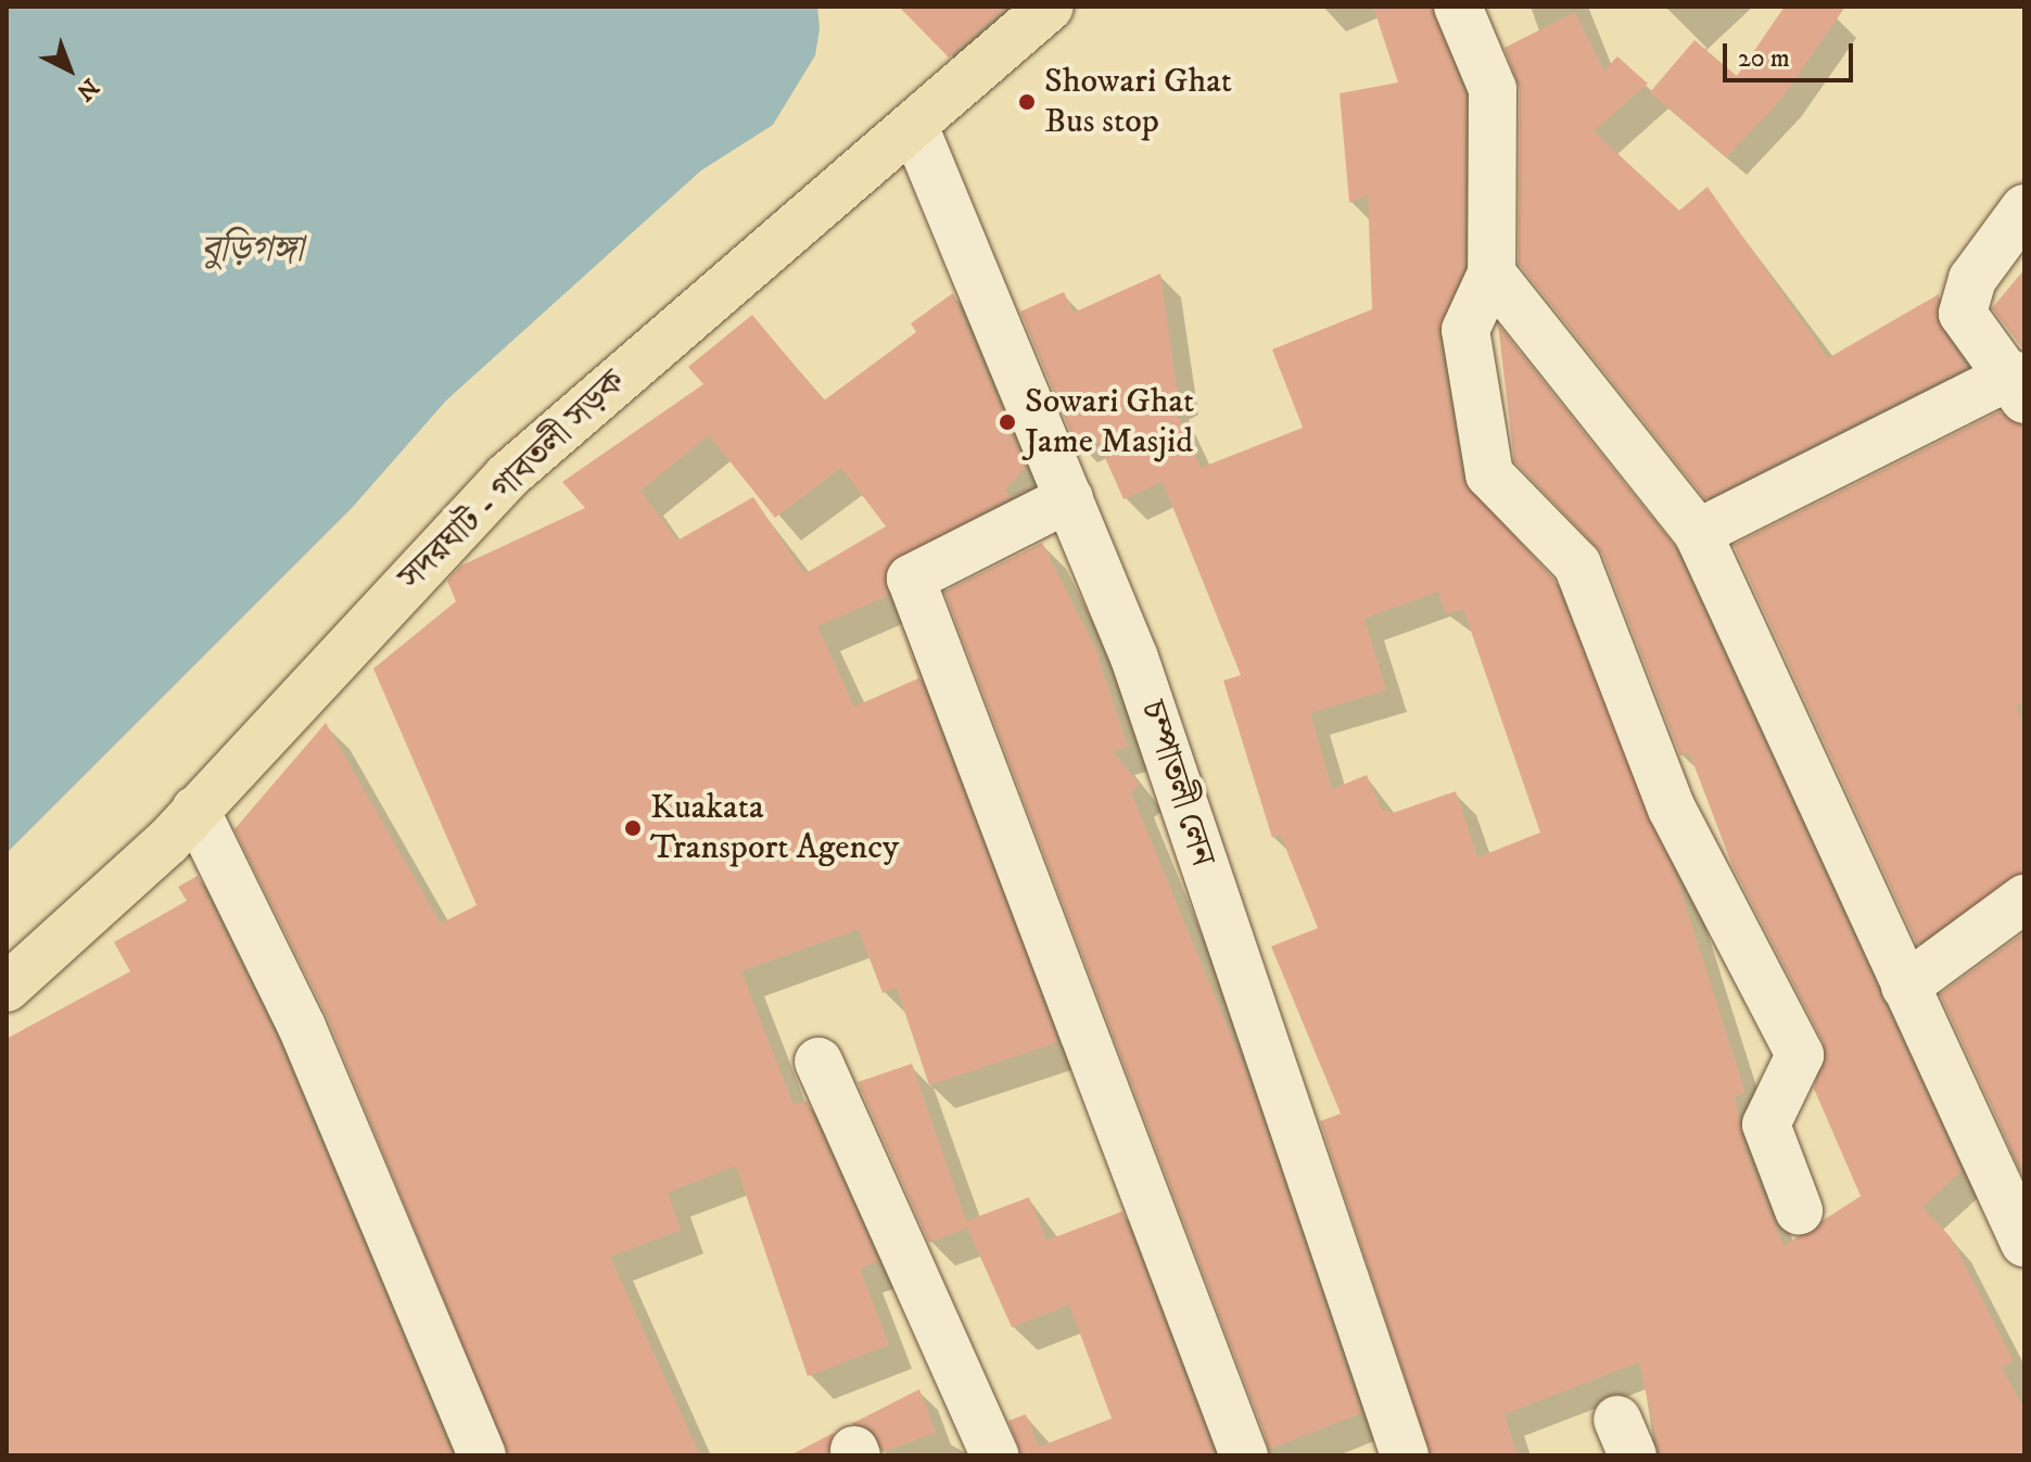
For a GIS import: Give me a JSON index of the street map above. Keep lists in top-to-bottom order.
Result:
{
  "streets": {
    "highway": ["সদরঘাট - গাবতলী সড়ক"],
    "street": ["চম্পাতলী লেন"]
  },
  "crossings": [
    ["সদরঘাট - গাবতলী সড়ক", "চম্পাতলী লেন"]
  ],
  "water": ["বুড়িগঙ্গা"],
  "places": ["Showari Ghat Bus stop", "Sowari Ghat Jame Masjid", "Kuakata Transport Agency"],
  "scale_bar": "20 m",
  "north": "bottom right"
}
